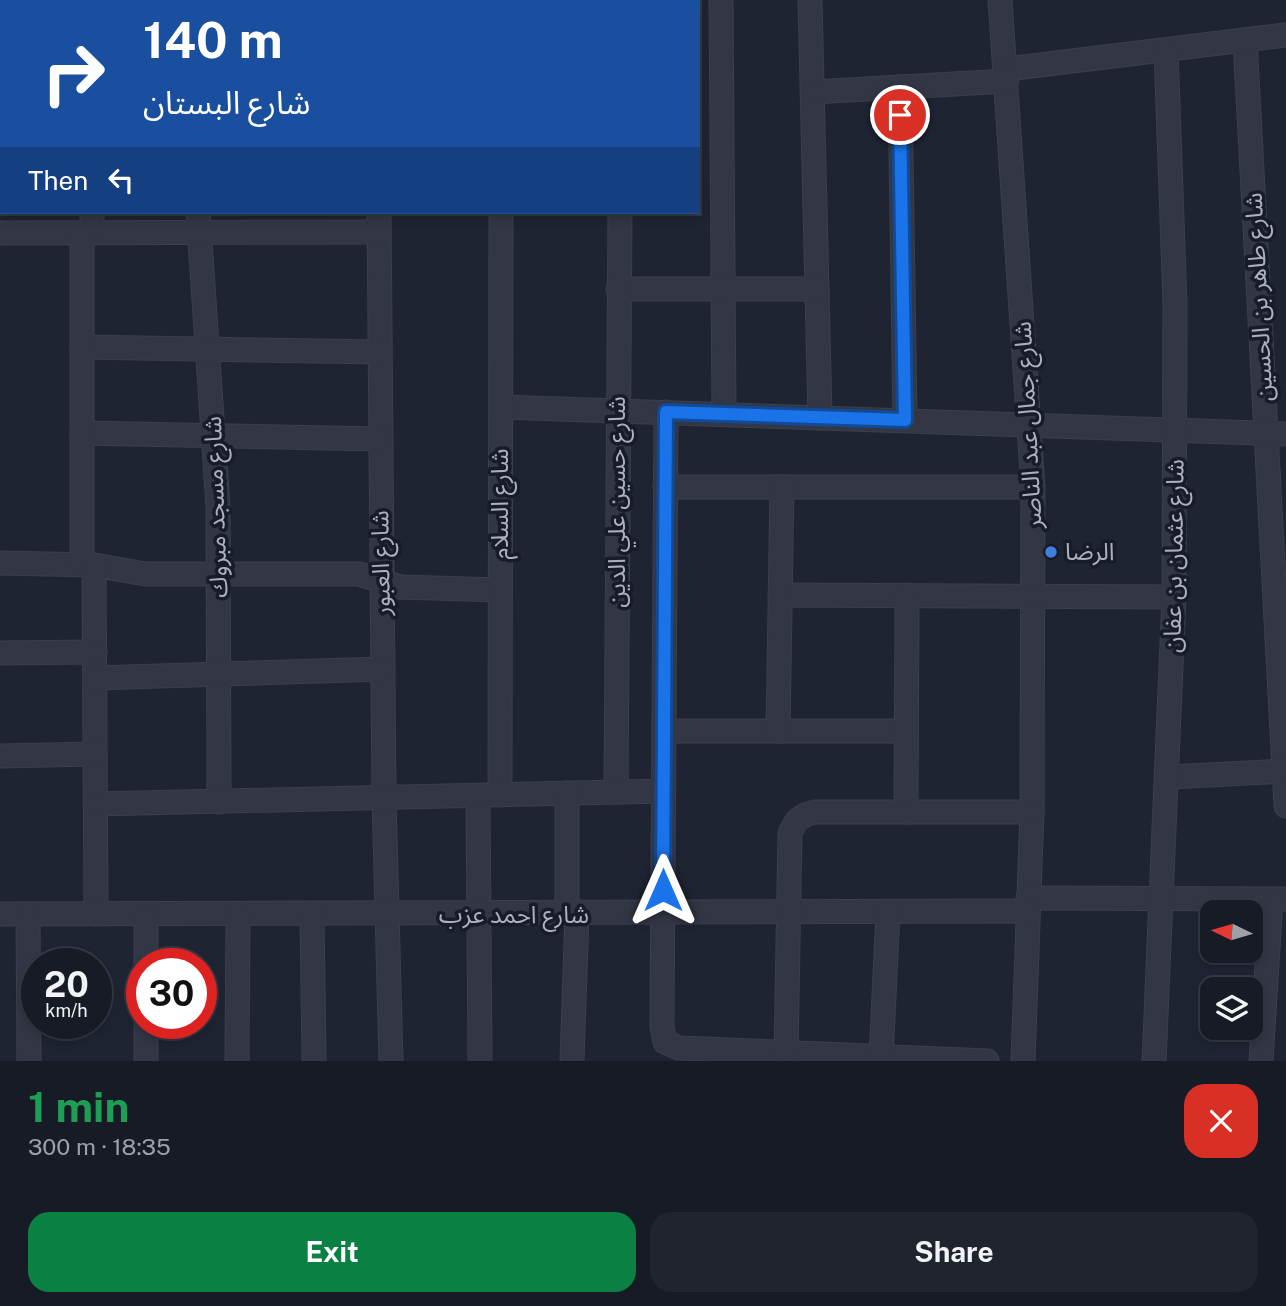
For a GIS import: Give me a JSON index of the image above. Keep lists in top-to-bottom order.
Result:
{
  "streets": {
    "street": [
      "شارع طاهر بن الحسين",
      "شارع جمال عبد الناصر",
      "شارع حسين علي الدين",
      "شارع السلام",
      "شارع مسجد مبروك",
      "شارع عثمان بن عفان",
      "شارع العبور",
      "شارع احمد عزب"
    ]
  },
  "crossings": [
    ["شارع جمال عبد الناصر", "شارع احمد عزب"],
    ["شارع السلام", "شارع احمد عزب"],
    ["شارع عثمان بن عفان", "شارع احمد عزب"],
    ["شارع العبور", "شارع احمد عزب"]
  ],
  "places": ["الرضا"],
  "north": "left",
  "page": {
    "turn": ["140 m", "شارع البستان"],
    "then": "Then",
    "speed": "20 km/h",
    "limit": "30",
    "heading": ["1 min", "300 m · 18:35"],
    "buttons": ["Exit", "Share"]
  }
}
